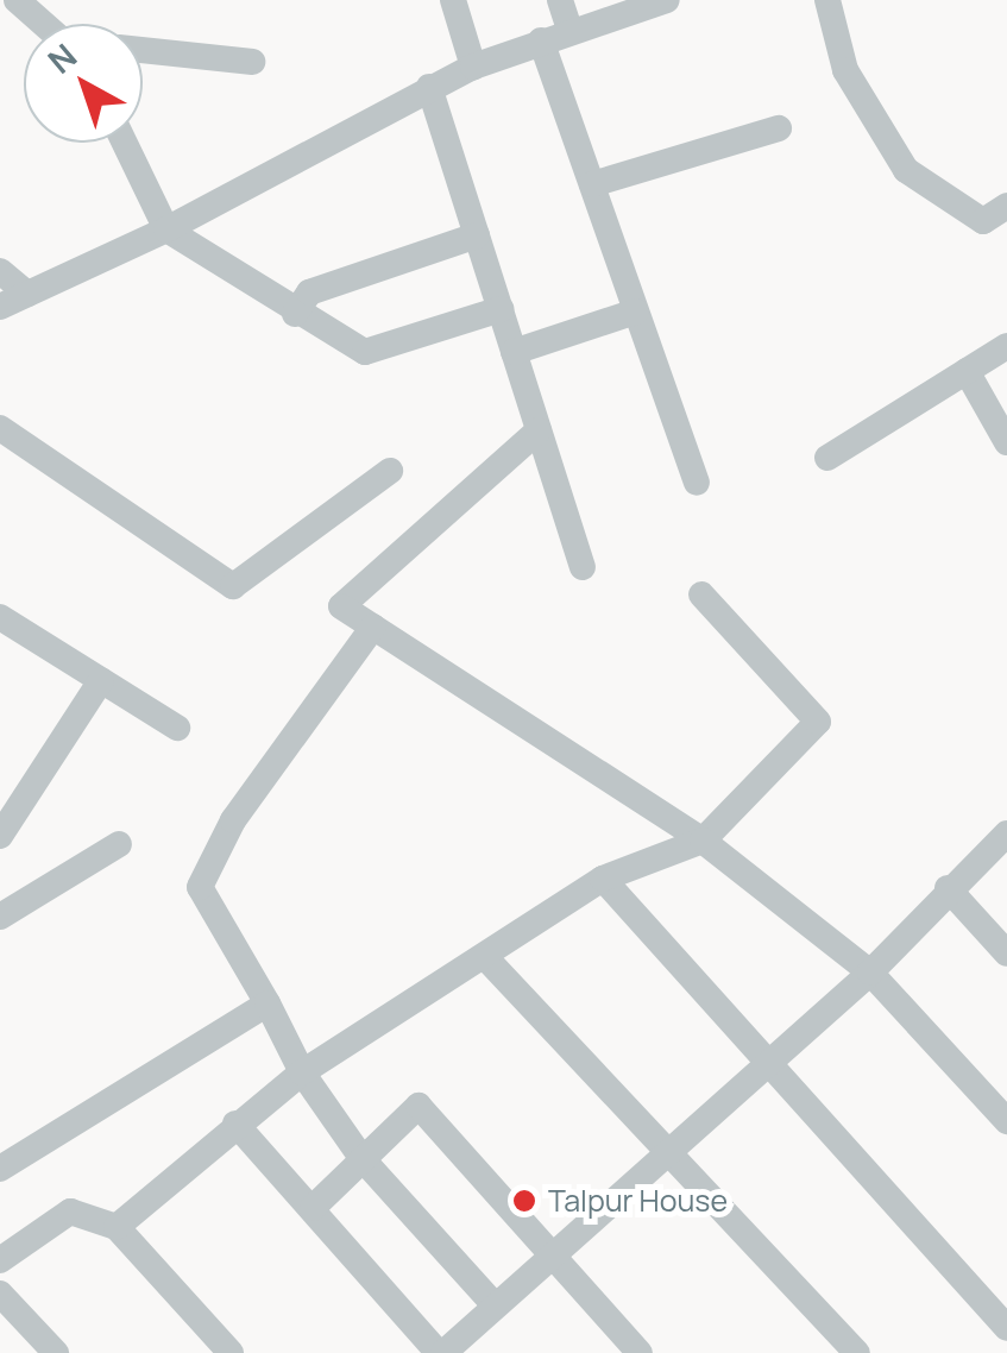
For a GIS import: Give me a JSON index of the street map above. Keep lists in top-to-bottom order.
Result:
{
  "places": ["Talpur House"],
  "north": "top left"
}
